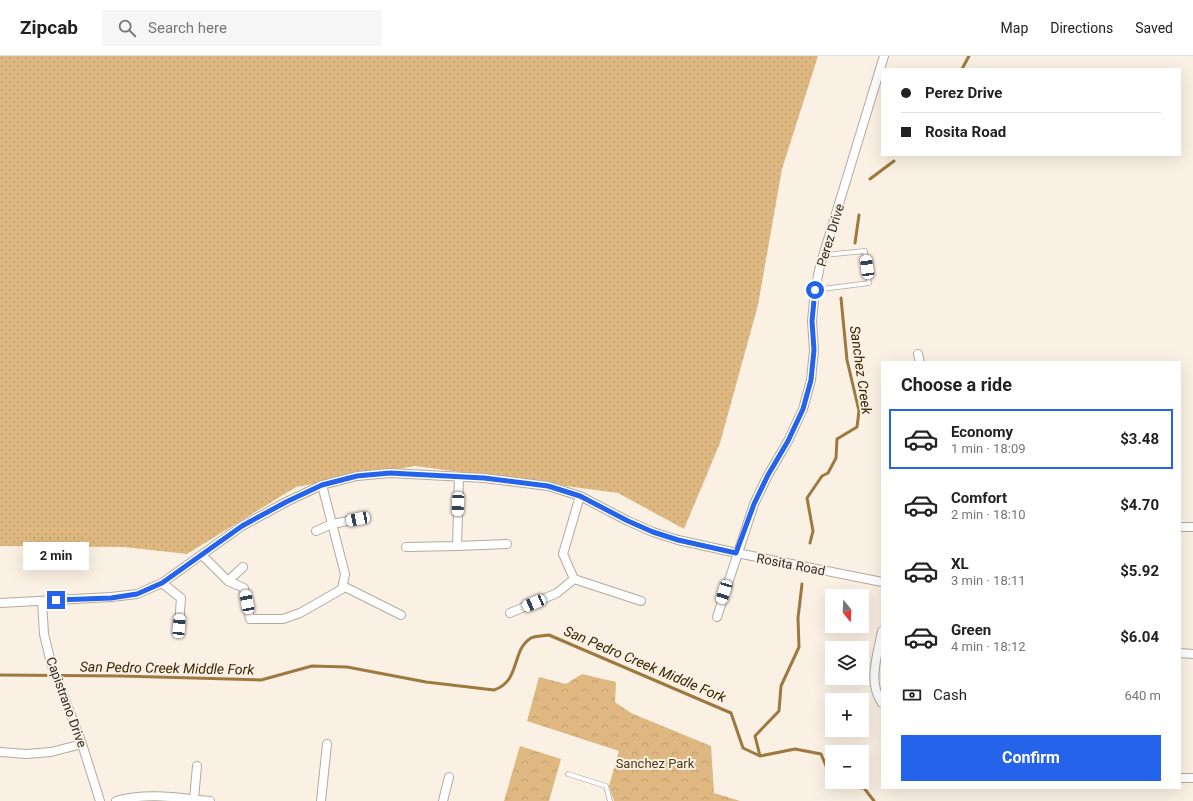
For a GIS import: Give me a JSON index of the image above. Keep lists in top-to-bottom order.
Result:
{
  "streets": {
    "street": ["Perez Drive", "Rosita Road", "Capistrano Drive"]
  },
  "crossings": [
    ["Perez Drive", "Rosita Road"],
    ["Rosita Road", "Capistrano Drive"]
  ],
  "water": ["Sanchez Creek", "San Pedro Creek Middle Fork"],
  "parks": ["Sanchez Park"],
  "north": "bottom",
  "page": {
    "header": "Zipcab",
    "search": "Search here",
    "nav": ["Map", "Directions", "Saved"],
    "banner": ["Perez Drive", "Rosita Road"],
    "heading": "Choose a ride",
    "list": [
      {
        "name": "Economy",
        "note": "1 min · 18:09",
        "value": "$3.48"
      },
      {
        "name": "Comfort",
        "note": "2 min · 18:10",
        "value": "$4.70"
      },
      {
        "name": "XL",
        "note": "3 min · 18:11",
        "value": "$5.92"
      },
      {
        "name": "Green",
        "note": "4 min · 18:12",
        "value": "$6.04"
      }
    ],
    "bubble": "2 min",
    "map_buttons": ["+", "−"],
    "pay": ["Cash", "640 m"],
    "buttons": "Confirm"
  }
}
